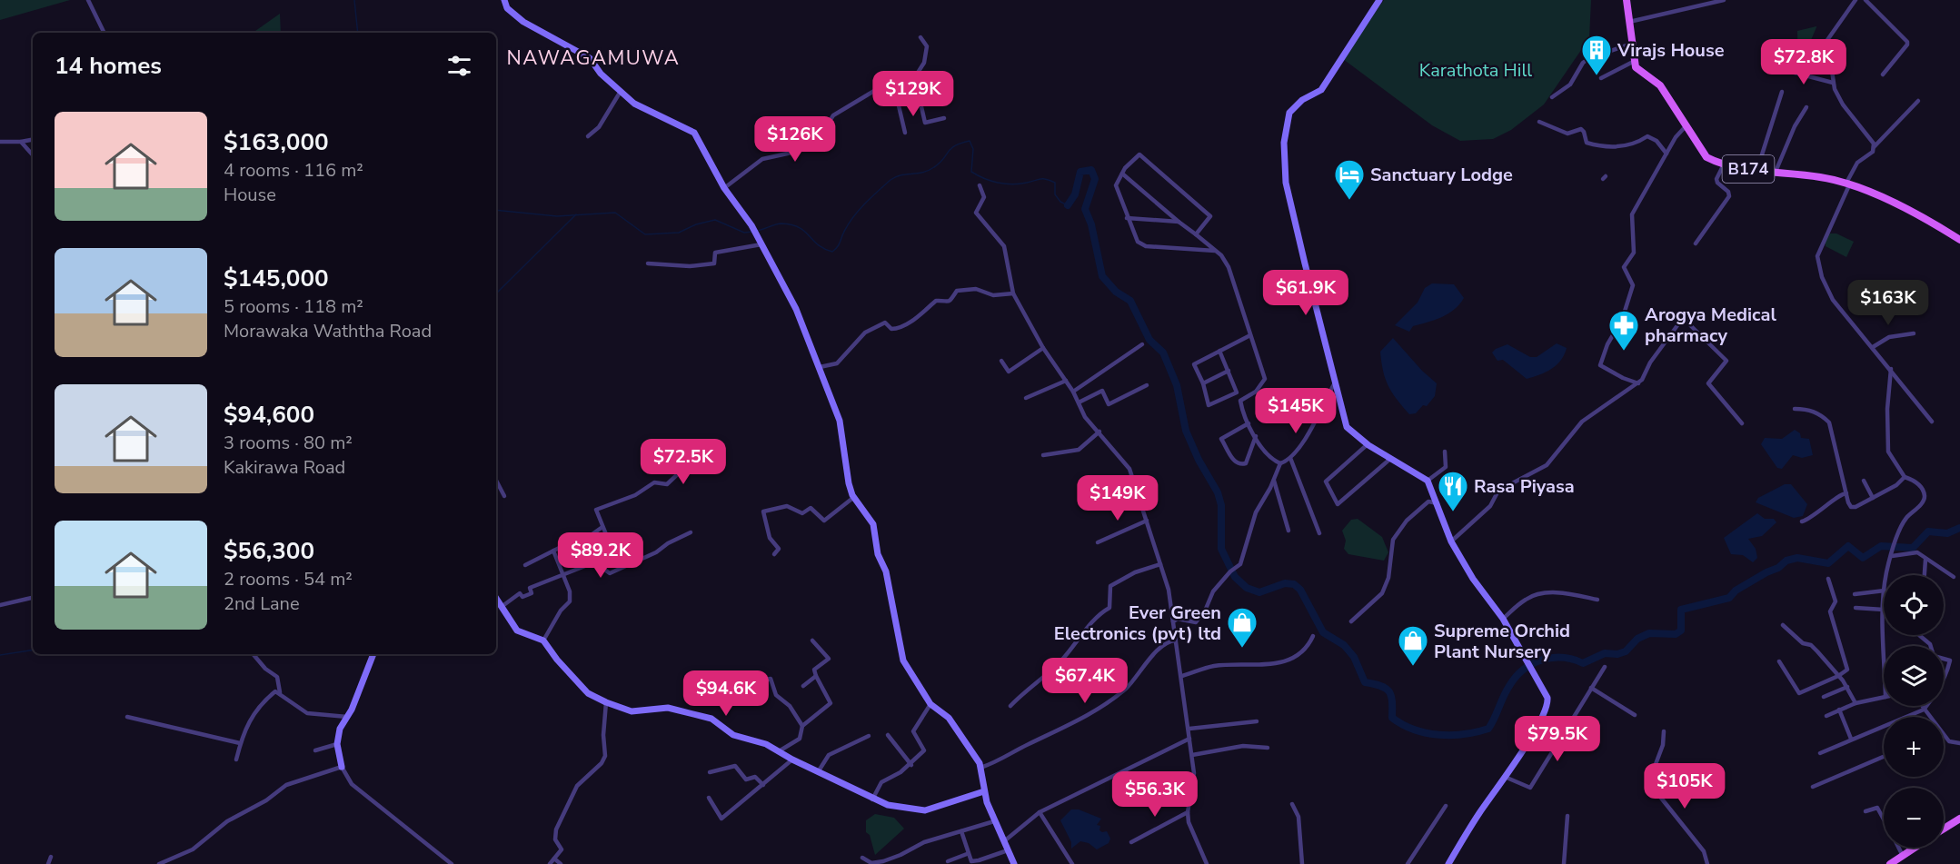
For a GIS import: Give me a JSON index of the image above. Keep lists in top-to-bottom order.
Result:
{
  "streets": {
    "main road": ["B174"]
  },
  "districts": ["NAWAGAMUWA"],
  "parks": ["Karathota Hill"],
  "places": {
    "building": ["Virajs House"],
    "hotel": ["Sanctuary Lodge"],
    "pharmacy": ["Arogya Medical pharmacy"],
    "restaurant": ["Rasa Piyasa"],
    "shop": ["Ever Green Electronics (pvt) ltd", "Supreme Orchid Plant Nursery"]
  },
  "page": {
    "heading": "14 homes",
    "price": [
      "$72.8K",
      "$129K",
      "$126K",
      "$61.9K",
      "$163K",
      "$145K",
      "$72.5K",
      "$149K",
      "$89.2K",
      "$67.4K",
      "$94.6K",
      "$79.5K",
      "$105K",
      "$56.3K"
    ],
    "list": [
      {
        "name": "$163,000",
        "note": "4 rooms · 116 m² · House"
      },
      {
        "name": "$145,000",
        "note": "5 rooms · 118 m² · Morawaka Waththa Road"
      },
      {
        "name": "$94,600",
        "note": "3 rooms · 80 m² · Kakirawa Road"
      },
      {
        "name": "$56,300",
        "note": "2 rooms · 54 m² · 2nd Lane"
      }
    ],
    "map_buttons": ["+", "−"]
  }
}
